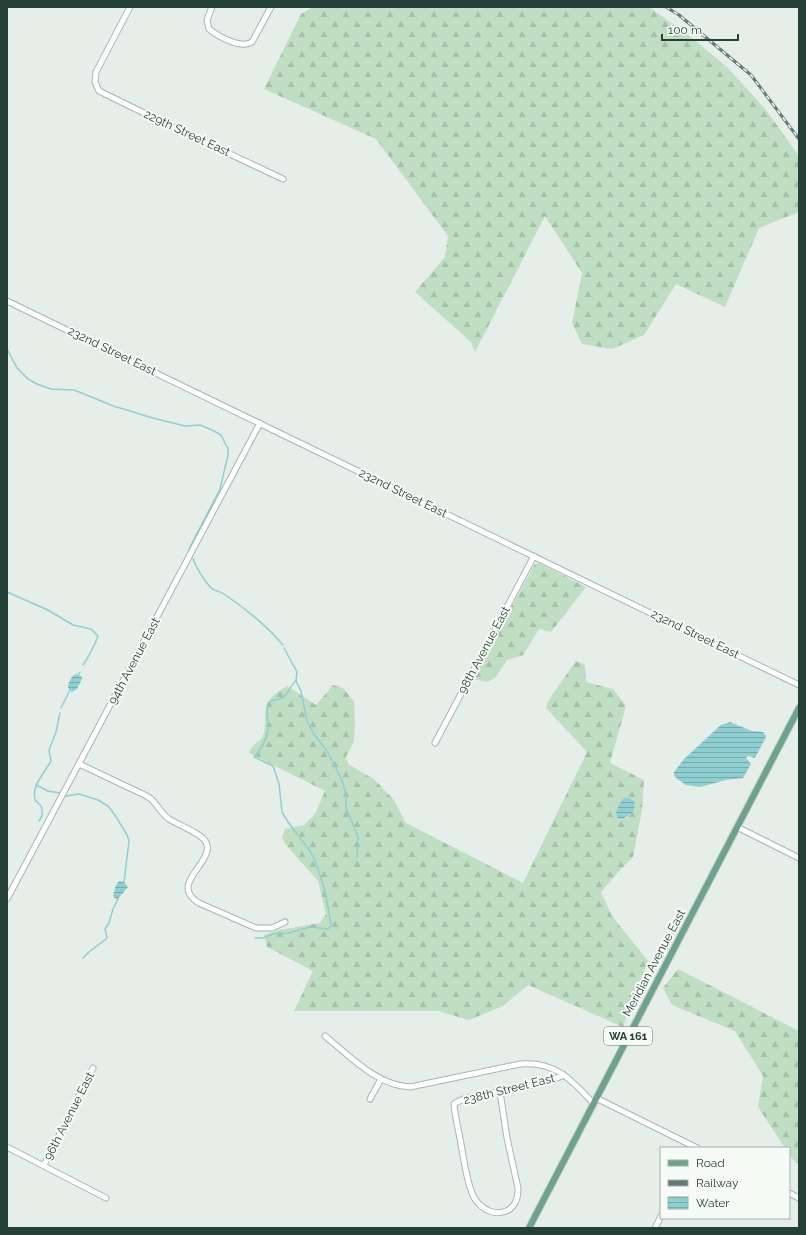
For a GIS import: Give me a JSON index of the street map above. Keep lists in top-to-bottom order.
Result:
{
  "streets": {
    "main road": ["Meridian Avenue East", "WA 161"],
    "street": [
      "229th Street East",
      "232nd Street East",
      "98th Avenue East",
      "94th Avenue East",
      "238th Street East",
      "96th Avenue East"
    ]
  },
  "crossings": [
    ["232nd Street East", "98th Avenue East"],
    ["232nd Street East", "94th Avenue East"]
  ],
  "legend": ["Road", "Railway", "Water"],
  "scale_bar": "100 m"
}
